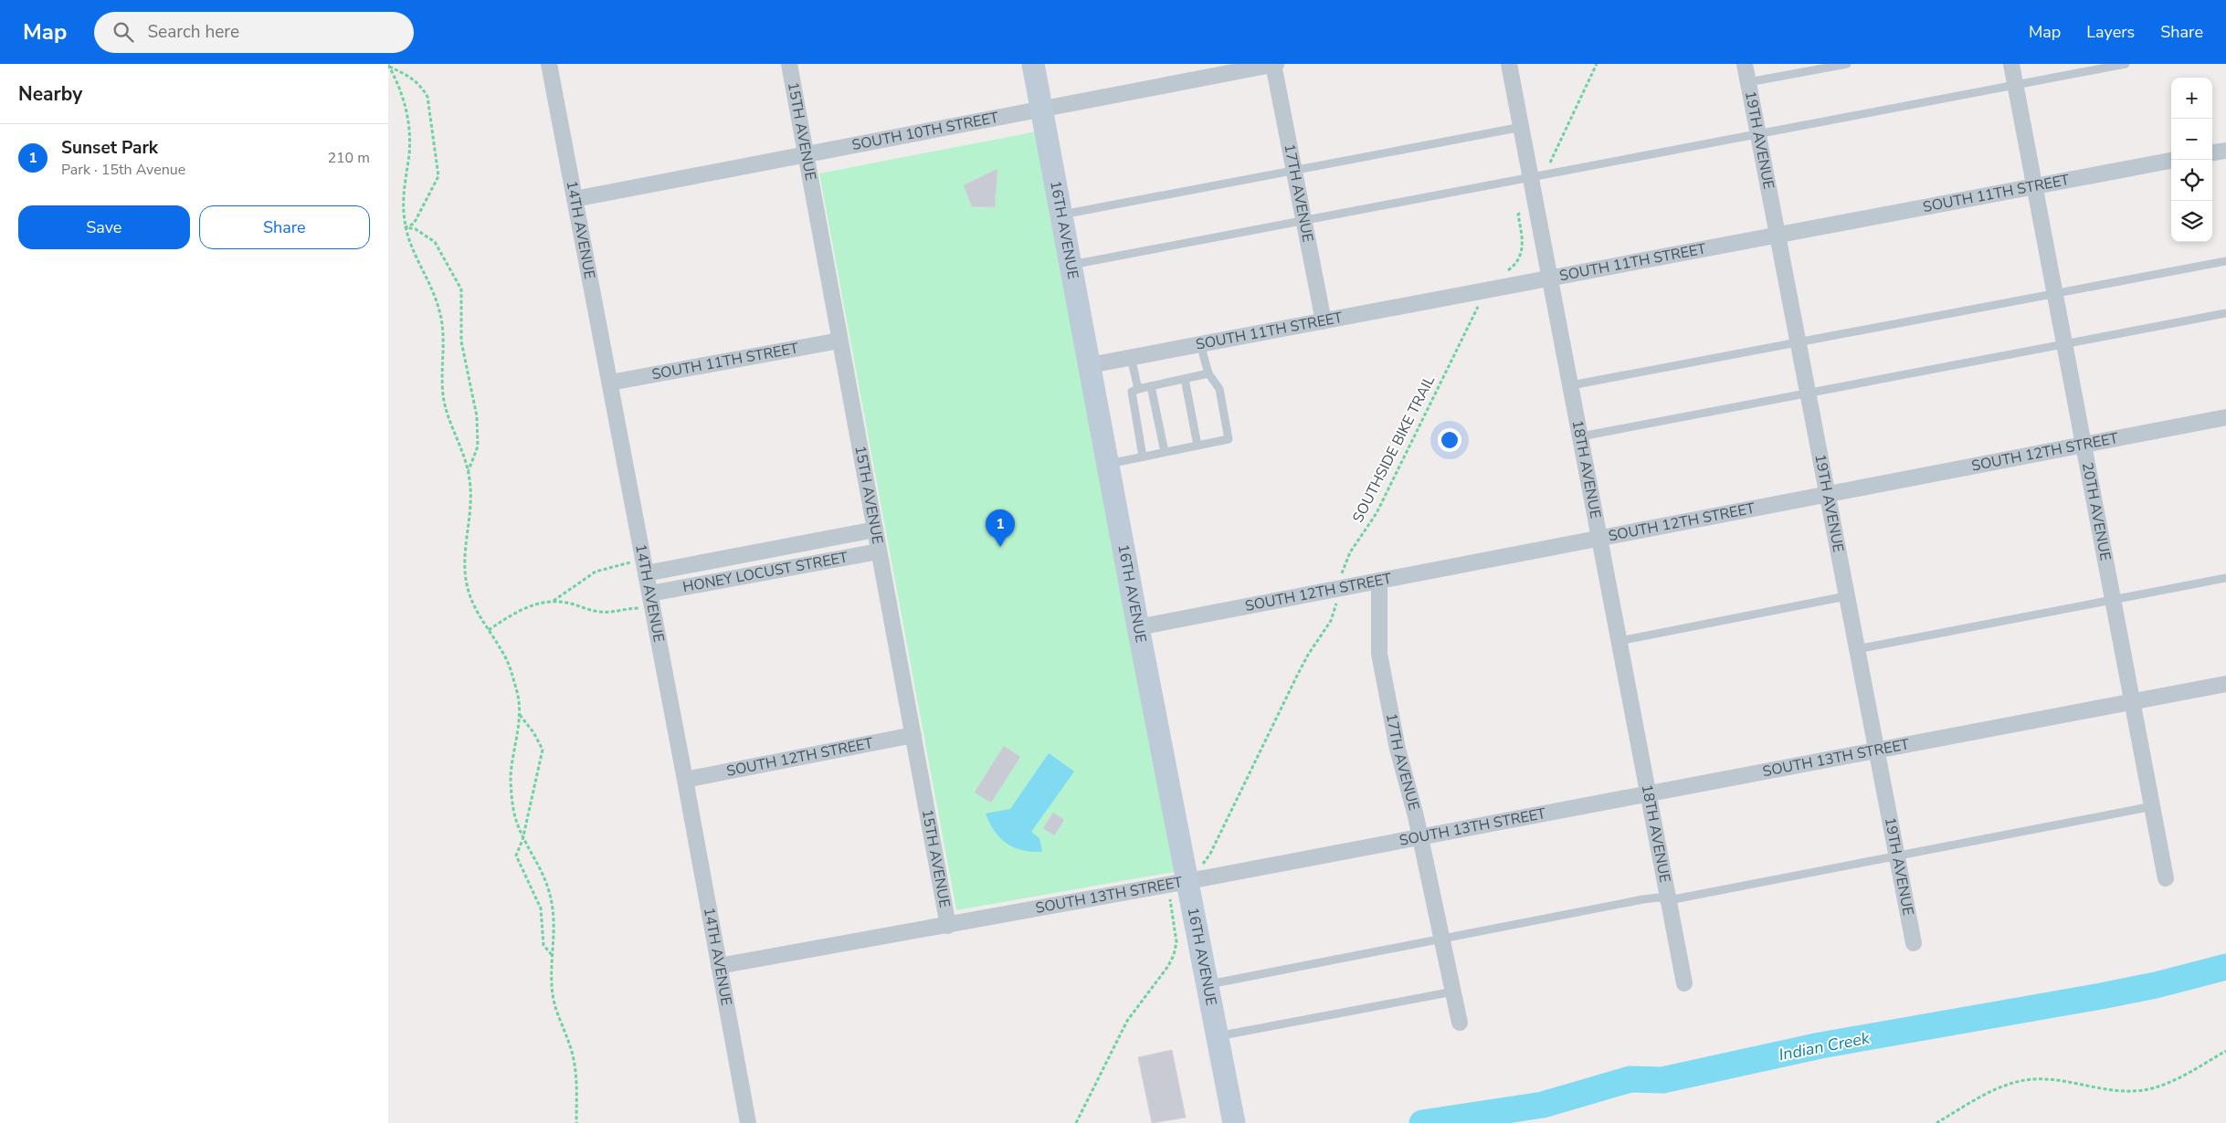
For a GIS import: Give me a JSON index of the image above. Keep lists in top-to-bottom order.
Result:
{
  "streets": {
    "street": [
      "SOUTH 10TH STREET",
      "15TH AVENUE",
      "19TH AVENUE",
      "17TH AVENUE",
      "SOUTH 11TH STREET",
      "14TH AVENUE",
      "16TH AVENUE",
      "SOUTH 12TH STREET",
      "18TH AVENUE",
      "20TH AVENUE",
      "HONEY LOCUST STREET",
      "SOUTH 13TH STREET"
    ],
    "path": ["SOUTHSIDE BIKE TRAIL"]
  },
  "crossings": [
    ["SOUTH 10TH STREET", "15TH AVENUE"],
    ["SOUTH 10TH STREET", "17TH AVENUE"],
    ["SOUTH 10TH STREET", "14TH AVENUE"],
    ["SOUTH 10TH STREET", "16TH AVENUE"],
    ["15TH AVENUE", "SOUTH 11TH STREET"],
    ["15TH AVENUE", "SOUTH 12TH STREET"],
    ["15TH AVENUE", "HONEY LOCUST STREET"],
    ["15TH AVENUE", "SOUTH 13TH STREET"],
    ["19TH AVENUE", "SOUTH 11TH STREET"],
    ["19TH AVENUE", "SOUTH 12TH STREET"],
    ["19TH AVENUE", "SOUTH 13TH STREET"],
    ["17TH AVENUE", "SOUTH 11TH STREET"],
    ["17TH AVENUE", "SOUTH 12TH STREET"],
    ["17TH AVENUE", "SOUTH 13TH STREET"],
    ["SOUTH 11TH STREET", "14TH AVENUE"],
    ["SOUTH 11TH STREET", "16TH AVENUE"],
    ["SOUTH 11TH STREET", "SOUTHSIDE BIKE TRAIL"],
    ["SOUTH 11TH STREET", "18TH AVENUE"],
    ["SOUTH 11TH STREET", "20TH AVENUE"],
    ["14TH AVENUE", "SOUTH 12TH STREET"],
    ["14TH AVENUE", "HONEY LOCUST STREET"],
    ["14TH AVENUE", "SOUTH 13TH STREET"],
    ["16TH AVENUE", "SOUTH 12TH STREET"],
    ["16TH AVENUE", "SOUTH 13TH STREET"],
    ["SOUTHSIDE BIKE TRAIL", "SOUTH 12TH STREET"],
    ["SOUTH 12TH STREET", "18TH AVENUE"],
    ["SOUTH 12TH STREET", "20TH AVENUE"],
    ["18TH AVENUE", "SOUTH 13TH STREET"],
    ["20TH AVENUE", "SOUTH 13TH STREET"]
  ],
  "water": ["Indian Creek"],
  "page": {
    "header": "Map",
    "search": "Search here",
    "nav": ["Map", "Layers", "Share"],
    "heading": "Nearby",
    "map_buttons": ["+", "−"],
    "list": [
      {
        "mark": "1",
        "name": "Sunset Park",
        "note": "Park · 15th Avenue",
        "value": "210 m"
      }
    ],
    "buttons": ["Save", "Share"],
    "pins": "1"
  }
}
